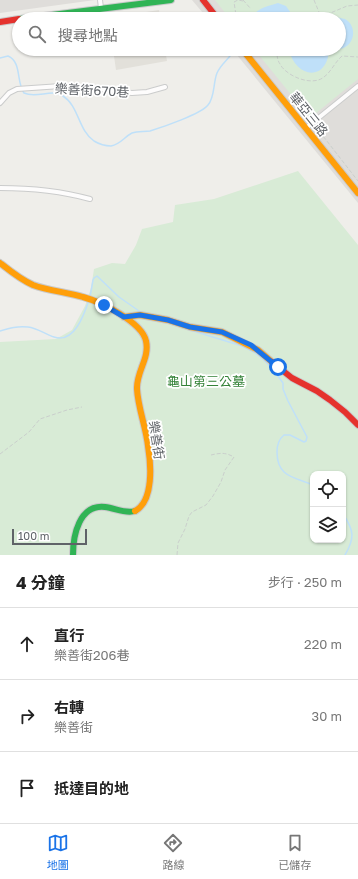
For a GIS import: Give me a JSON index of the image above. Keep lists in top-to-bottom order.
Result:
{
  "streets": {
    "street": ["樂善街670巷", "華亞三路", "樂善街"]
  },
  "parks": ["龜山第三公墓"],
  "scale_bar": "100 m",
  "page": {
    "search": "搜尋地點",
    "scale": "100 m",
    "heading": ["4 分鐘", "步行 · 250 m"],
    "list": [
      ["直行", "樂善街206巷", "220 m"],
      ["右轉", "樂善街", "30 m"],
      "抵達目的地"
    ],
    "nav": ["地圖", "路線", "已儲存"]
  }
}
